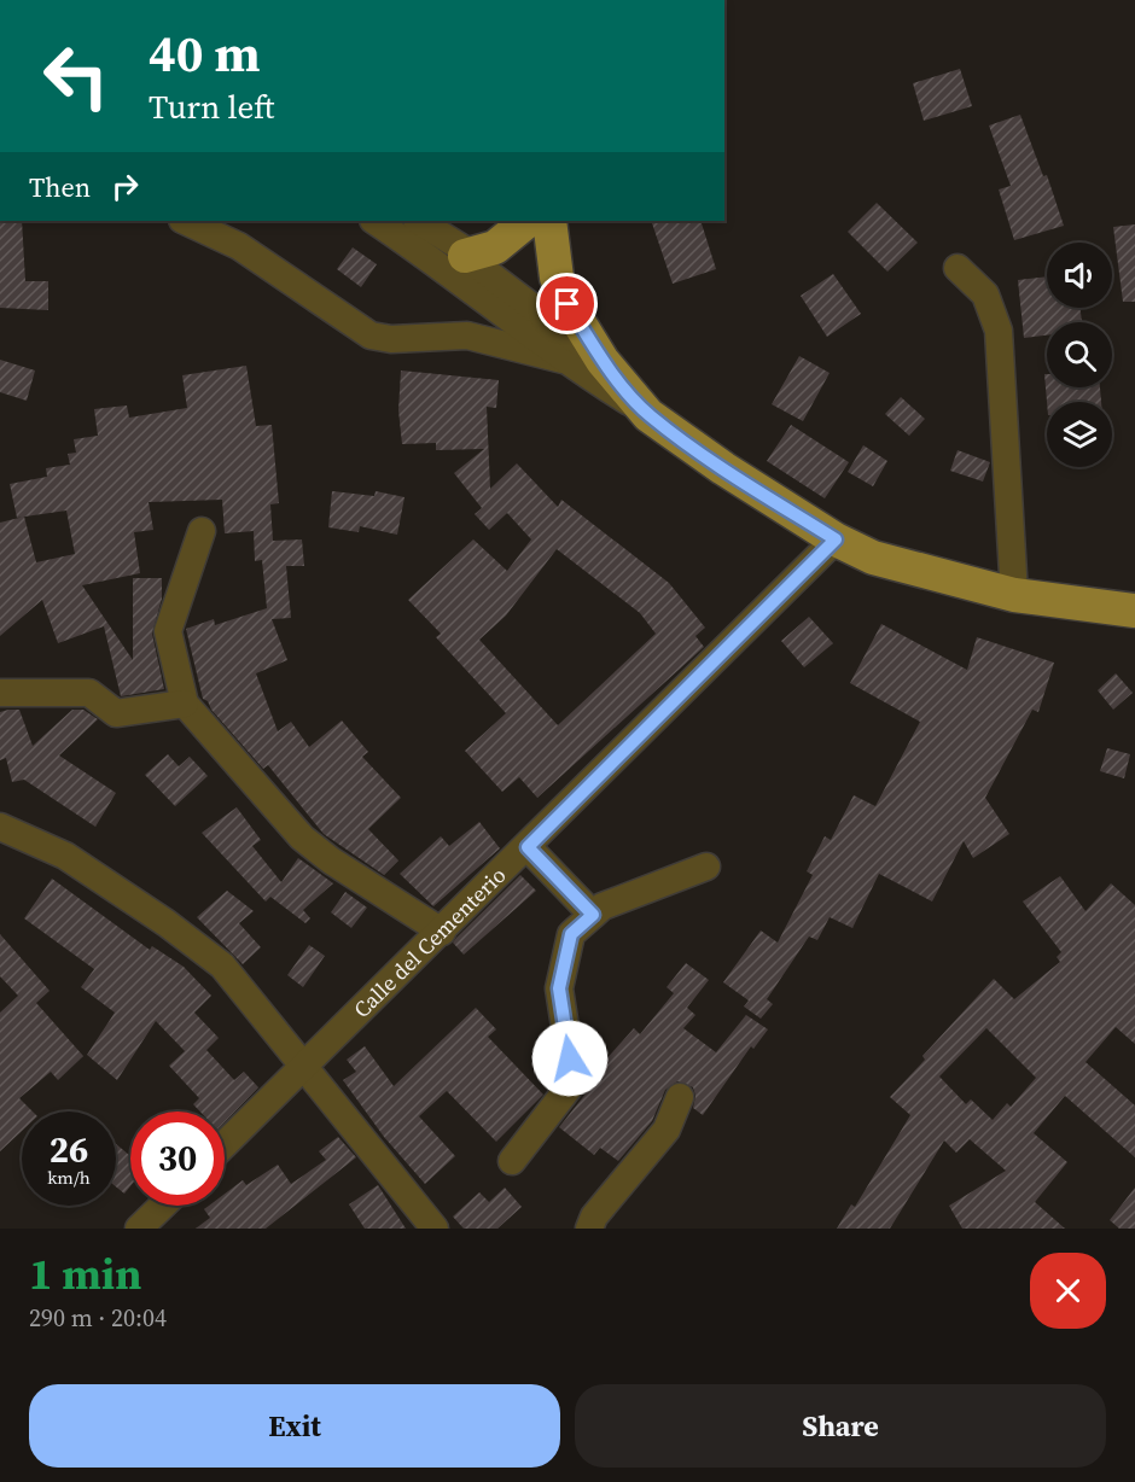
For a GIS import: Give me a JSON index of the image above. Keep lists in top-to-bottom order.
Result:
{
  "streets": {
    "street": ["Calle del Cementerio"]
  },
  "page": {
    "turn": ["40 m", "Turn left"],
    "then": "Then",
    "speed": "26 km/h",
    "limit": "30",
    "heading": ["1 min", "290 m · 20:04"],
    "buttons": ["Exit", "Share"]
  }
}
